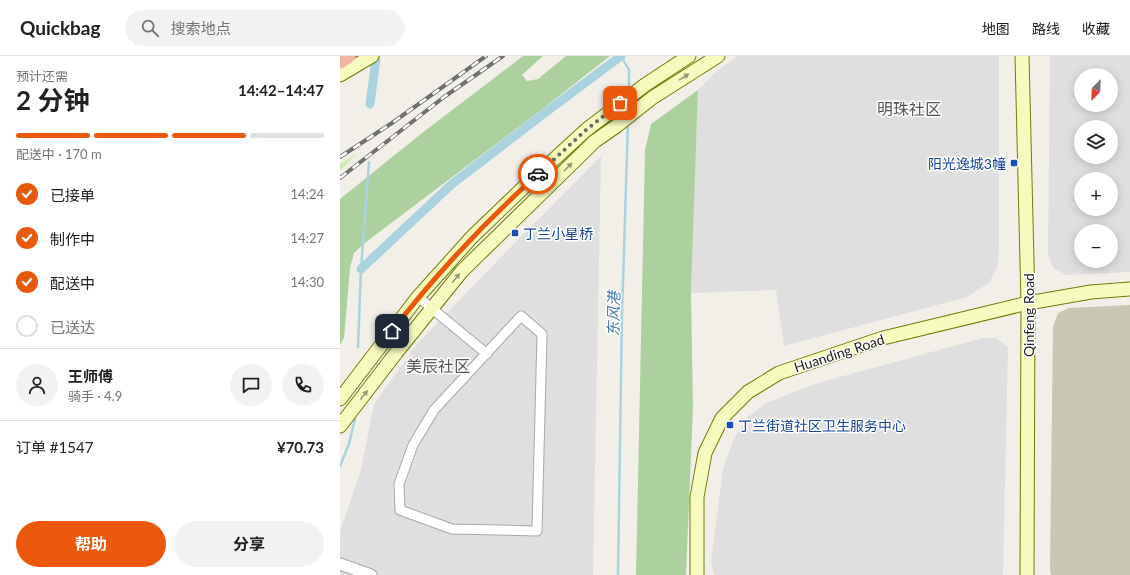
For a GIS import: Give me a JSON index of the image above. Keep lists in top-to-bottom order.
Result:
{
  "streets": {
    "main road": ["Qinfeng Road", "Huanding Road"]
  },
  "crossings": [
    ["Qinfeng Road", "Huanding Road"]
  ],
  "districts": ["明珠社区", "美辰社区"],
  "water": ["东风港"],
  "places": {
    "transit": ["阳光逸城3幢", "丁兰小星桥", "丁兰街道社区卫生服务中心"]
  },
  "north": "bottom left",
  "page": {
    "header": "Quickbag",
    "search": "搜索地点",
    "nav": ["地图", "路线", "收藏"],
    "heading": ["2 分钟", "预计还需", "14:42–14:47"],
    "panel": [
      "王师傅",
      "骑手 · 4.9",
      "订单 #1547",
      "¥70.73"
    ],
    "map_buttons": ["+", "−"],
    "bar": "配送中 · 170 m",
    "list": [
      ["已接单", "14:24"],
      ["制作中", "14:27"],
      ["配送中", "14:30"],
      "已送达"
    ],
    "buttons": ["帮助", "分享"]
  }
}
